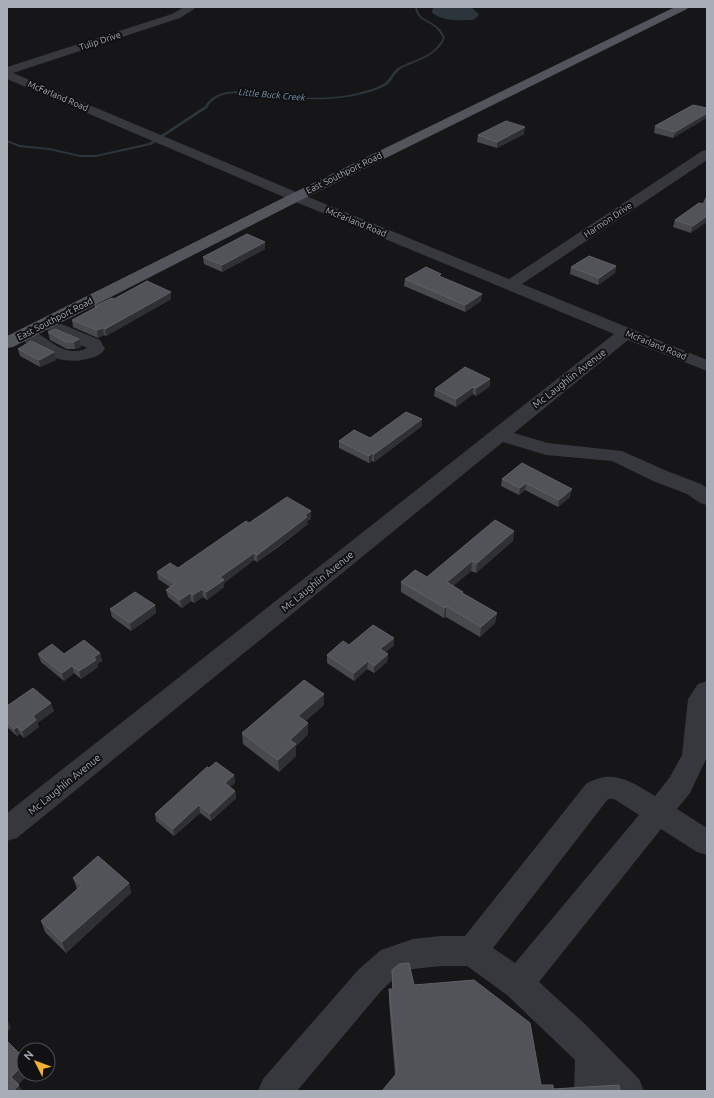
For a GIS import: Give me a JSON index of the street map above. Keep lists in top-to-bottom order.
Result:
{
  "streets": {
    "main road": ["East Southport Road"],
    "street": [
      "Tulip Drive",
      "McFarland Road",
      "Harmon Drive",
      "Mc Laughlin Avenue"
    ]
  },
  "crossings": [
    ["McFarland Road", "East Southport Road"],
    ["McFarland Road", "Harmon Drive"],
    ["McFarland Road", "Mc Laughlin Avenue"]
  ],
  "water": ["Little Buck Creek"],
  "north": "top left"
}
